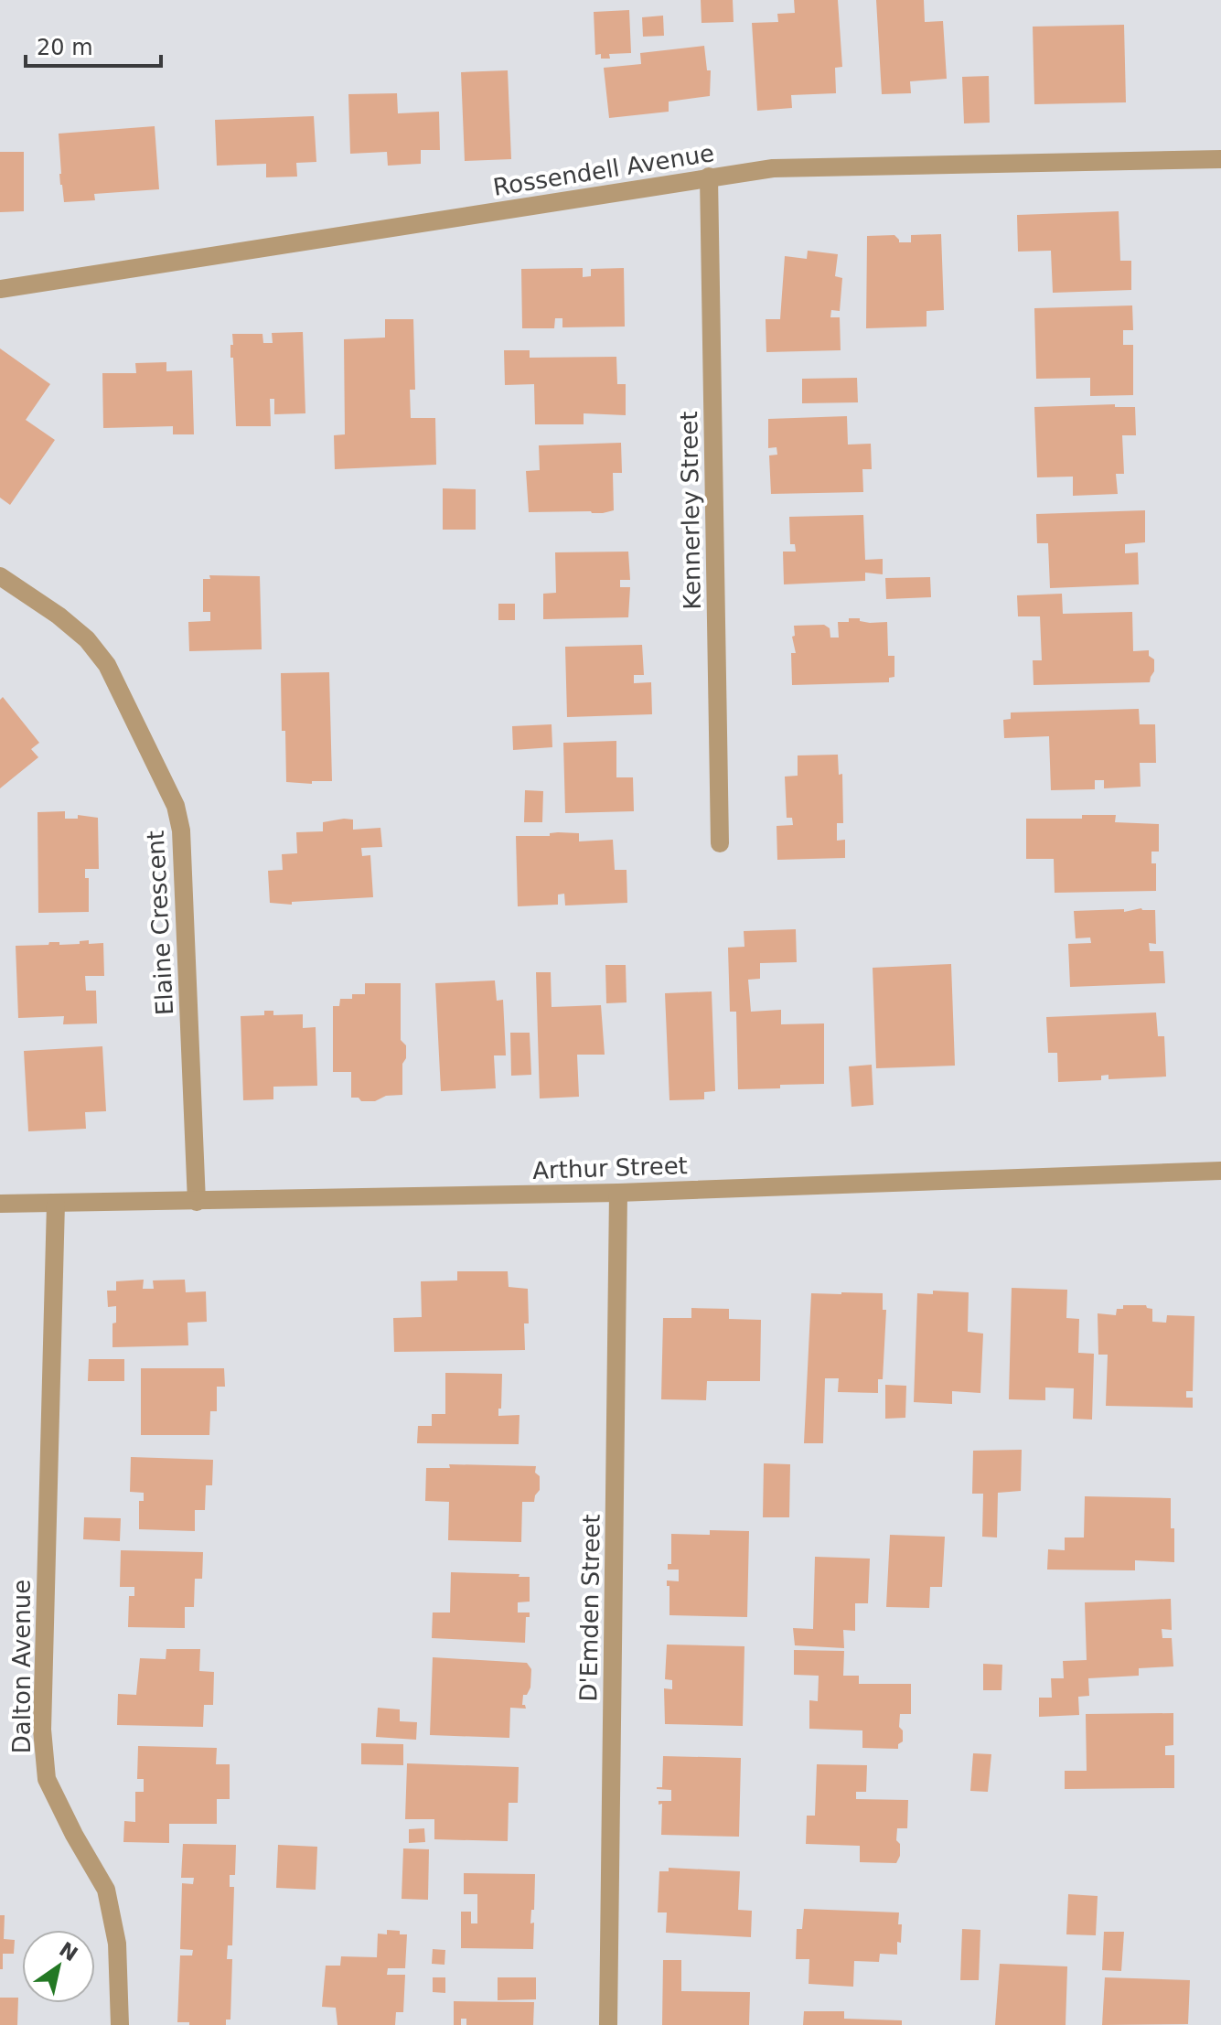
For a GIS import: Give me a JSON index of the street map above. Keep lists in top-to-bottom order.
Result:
{
  "streets": {
    "street": [
      "Rossendell Avenue",
      "Kennerley Street",
      "Elaine Crescent",
      "Arthur Street",
      "D'Emden Street",
      "Dalton Avenue"
    ]
  },
  "crossings": [
    ["Rossendell Avenue", "Kennerley Street"],
    ["Elaine Crescent", "Arthur Street"],
    ["Arthur Street", "D'Emden Street"],
    ["Arthur Street", "Dalton Avenue"]
  ],
  "scale_bar": "20 m",
  "north": "top right"
}
